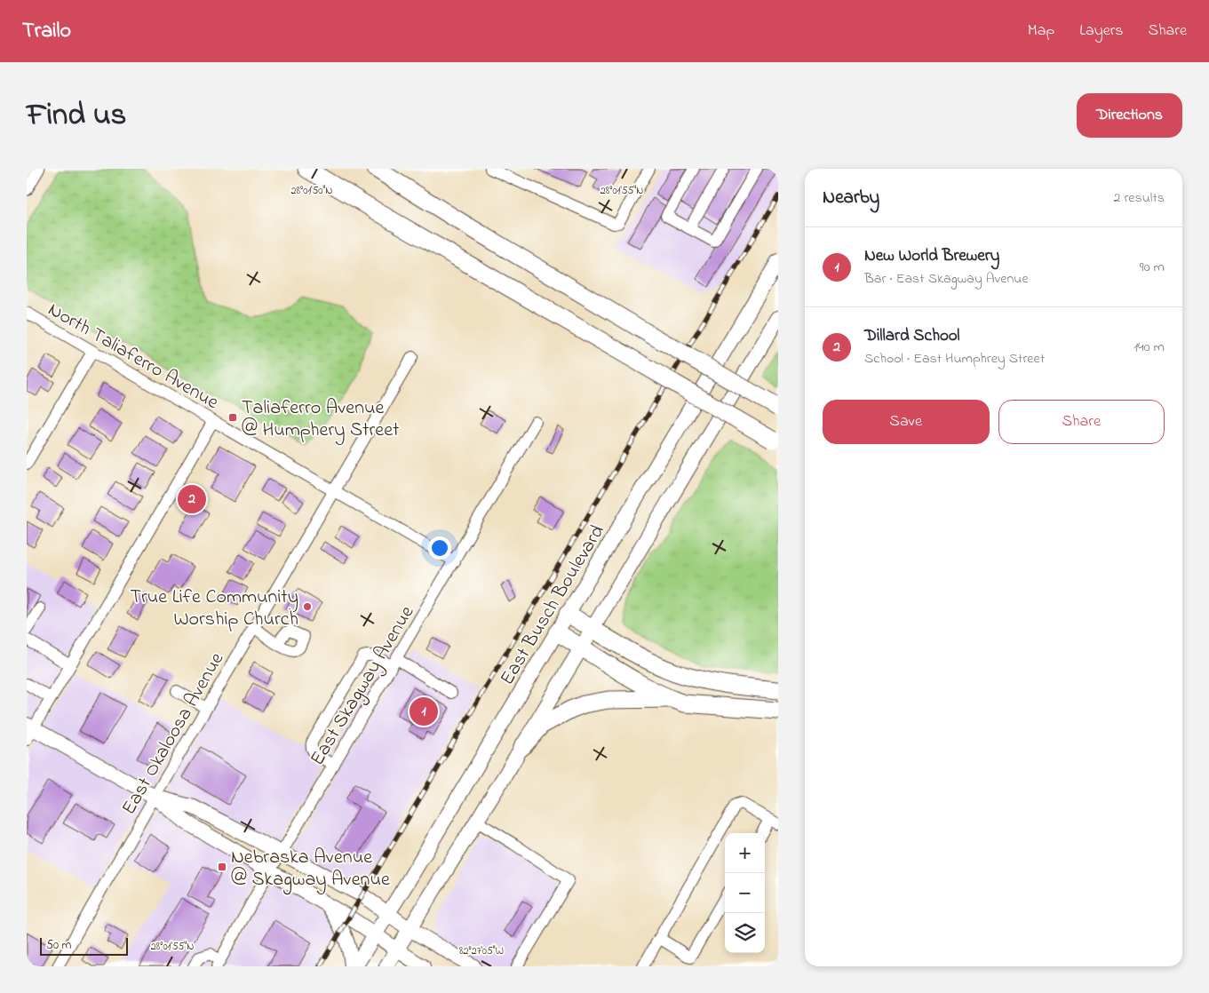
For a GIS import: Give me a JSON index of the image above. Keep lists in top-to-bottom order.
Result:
{
  "streets": {
    "main road": ["East Busch Boulevard"],
    "street": ["North Taliaferro Avenue", "East Skagway Avenue", "East Okaloosa Avenue"]
  },
  "crossings": [
    ["North Taliaferro Avenue", "East Skagway Avenue"],
    ["North Taliaferro Avenue", "East Okaloosa Avenue"]
  ],
  "places": {
    "transit": ["Taliaferro Avenue @ Humphery Street", "Nebraska Avenue @ Skagway Avenue"],
    "other": ["True Life Community Worship Church"]
  },
  "scale_bar": "50 m",
  "page": {
    "header": "Trailo",
    "nav": ["Map", "Layers", "Share"],
    "title": "Find us",
    "buttons": [
      "Directions",
      ["Save", "Share"]
    ],
    "heading": ["Nearby", "2 results"],
    "list": [
      {
        "mark": "1",
        "name": "New World Brewery",
        "note": "Bar · East Skagway Avenue",
        "value": "90 m"
      },
      {
        "mark": "2",
        "name": "Dillard School",
        "note": "School · East Humphrey Street",
        "value": "140 m"
      }
    ],
    "pins": ["2", "1"],
    "map_buttons": ["+", "−"],
    "scale": "50 m"
  },
  "coordinates": ["28°01'50\"N", "28°01'55\"N", "82°27'05\"W"]
}
